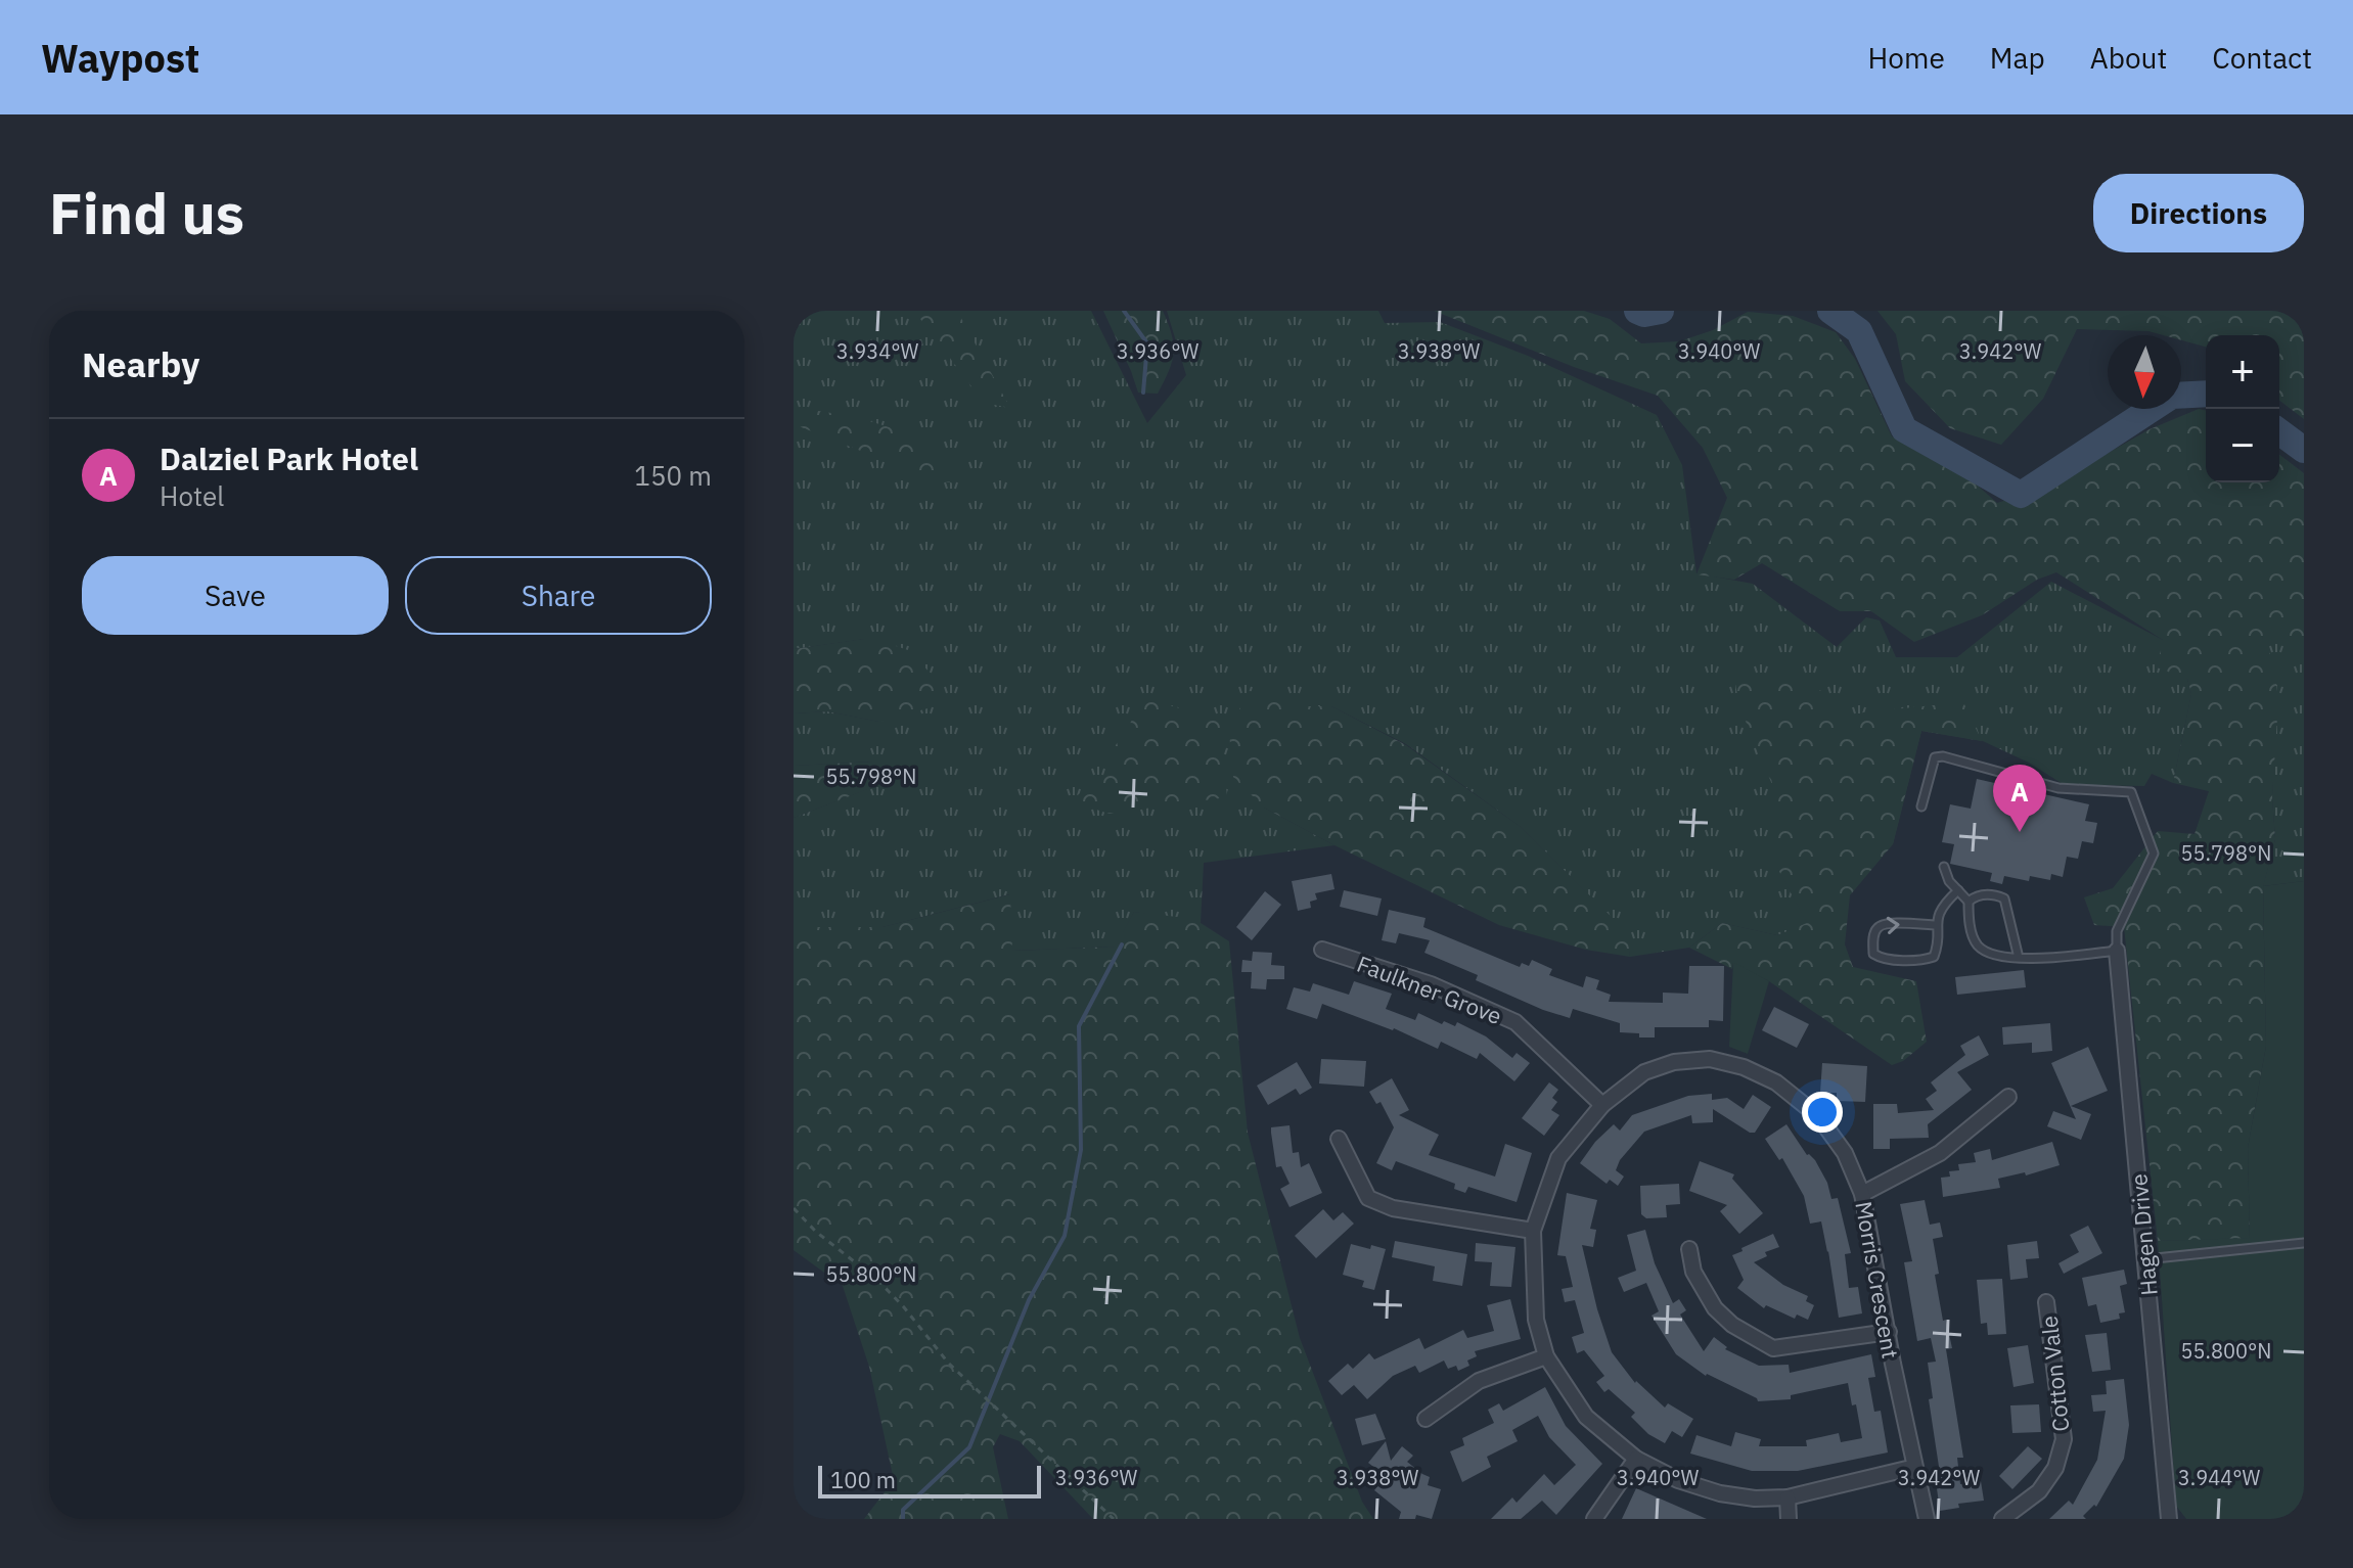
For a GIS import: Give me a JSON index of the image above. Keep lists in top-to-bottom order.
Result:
{
  "streets": {
    "street": [
      "Faulkner Grove",
      "Hagen Drive",
      "Morris Crescent",
      "Cotton Vale"
    ]
  },
  "crossings": [
    ["Faulkner Grove", "Morris Crescent"]
  ],
  "scale_bar": "100 m",
  "north": "bottom",
  "page": {
    "header": "Waypost",
    "nav": [
      "Home",
      "Map",
      "About",
      "Contact"
    ],
    "buttons": [
      "Directions",
      ["Save", "Share"]
    ],
    "title": "Find us",
    "heading": "Nearby",
    "map_buttons": ["+", "−"],
    "list": [
      {
        "mark": "A",
        "name": "Dalziel Park Hotel",
        "note": "Hotel",
        "value": "150 m"
      }
    ],
    "pins": "A",
    "scale": "100 m"
  },
  "coordinates": [
    "3.934°W",
    "3.936°W",
    "3.938°W",
    "3.940°W",
    "3.942°W",
    "55.798°N",
    "55.800°N",
    "3.944°W"
  ]
}
